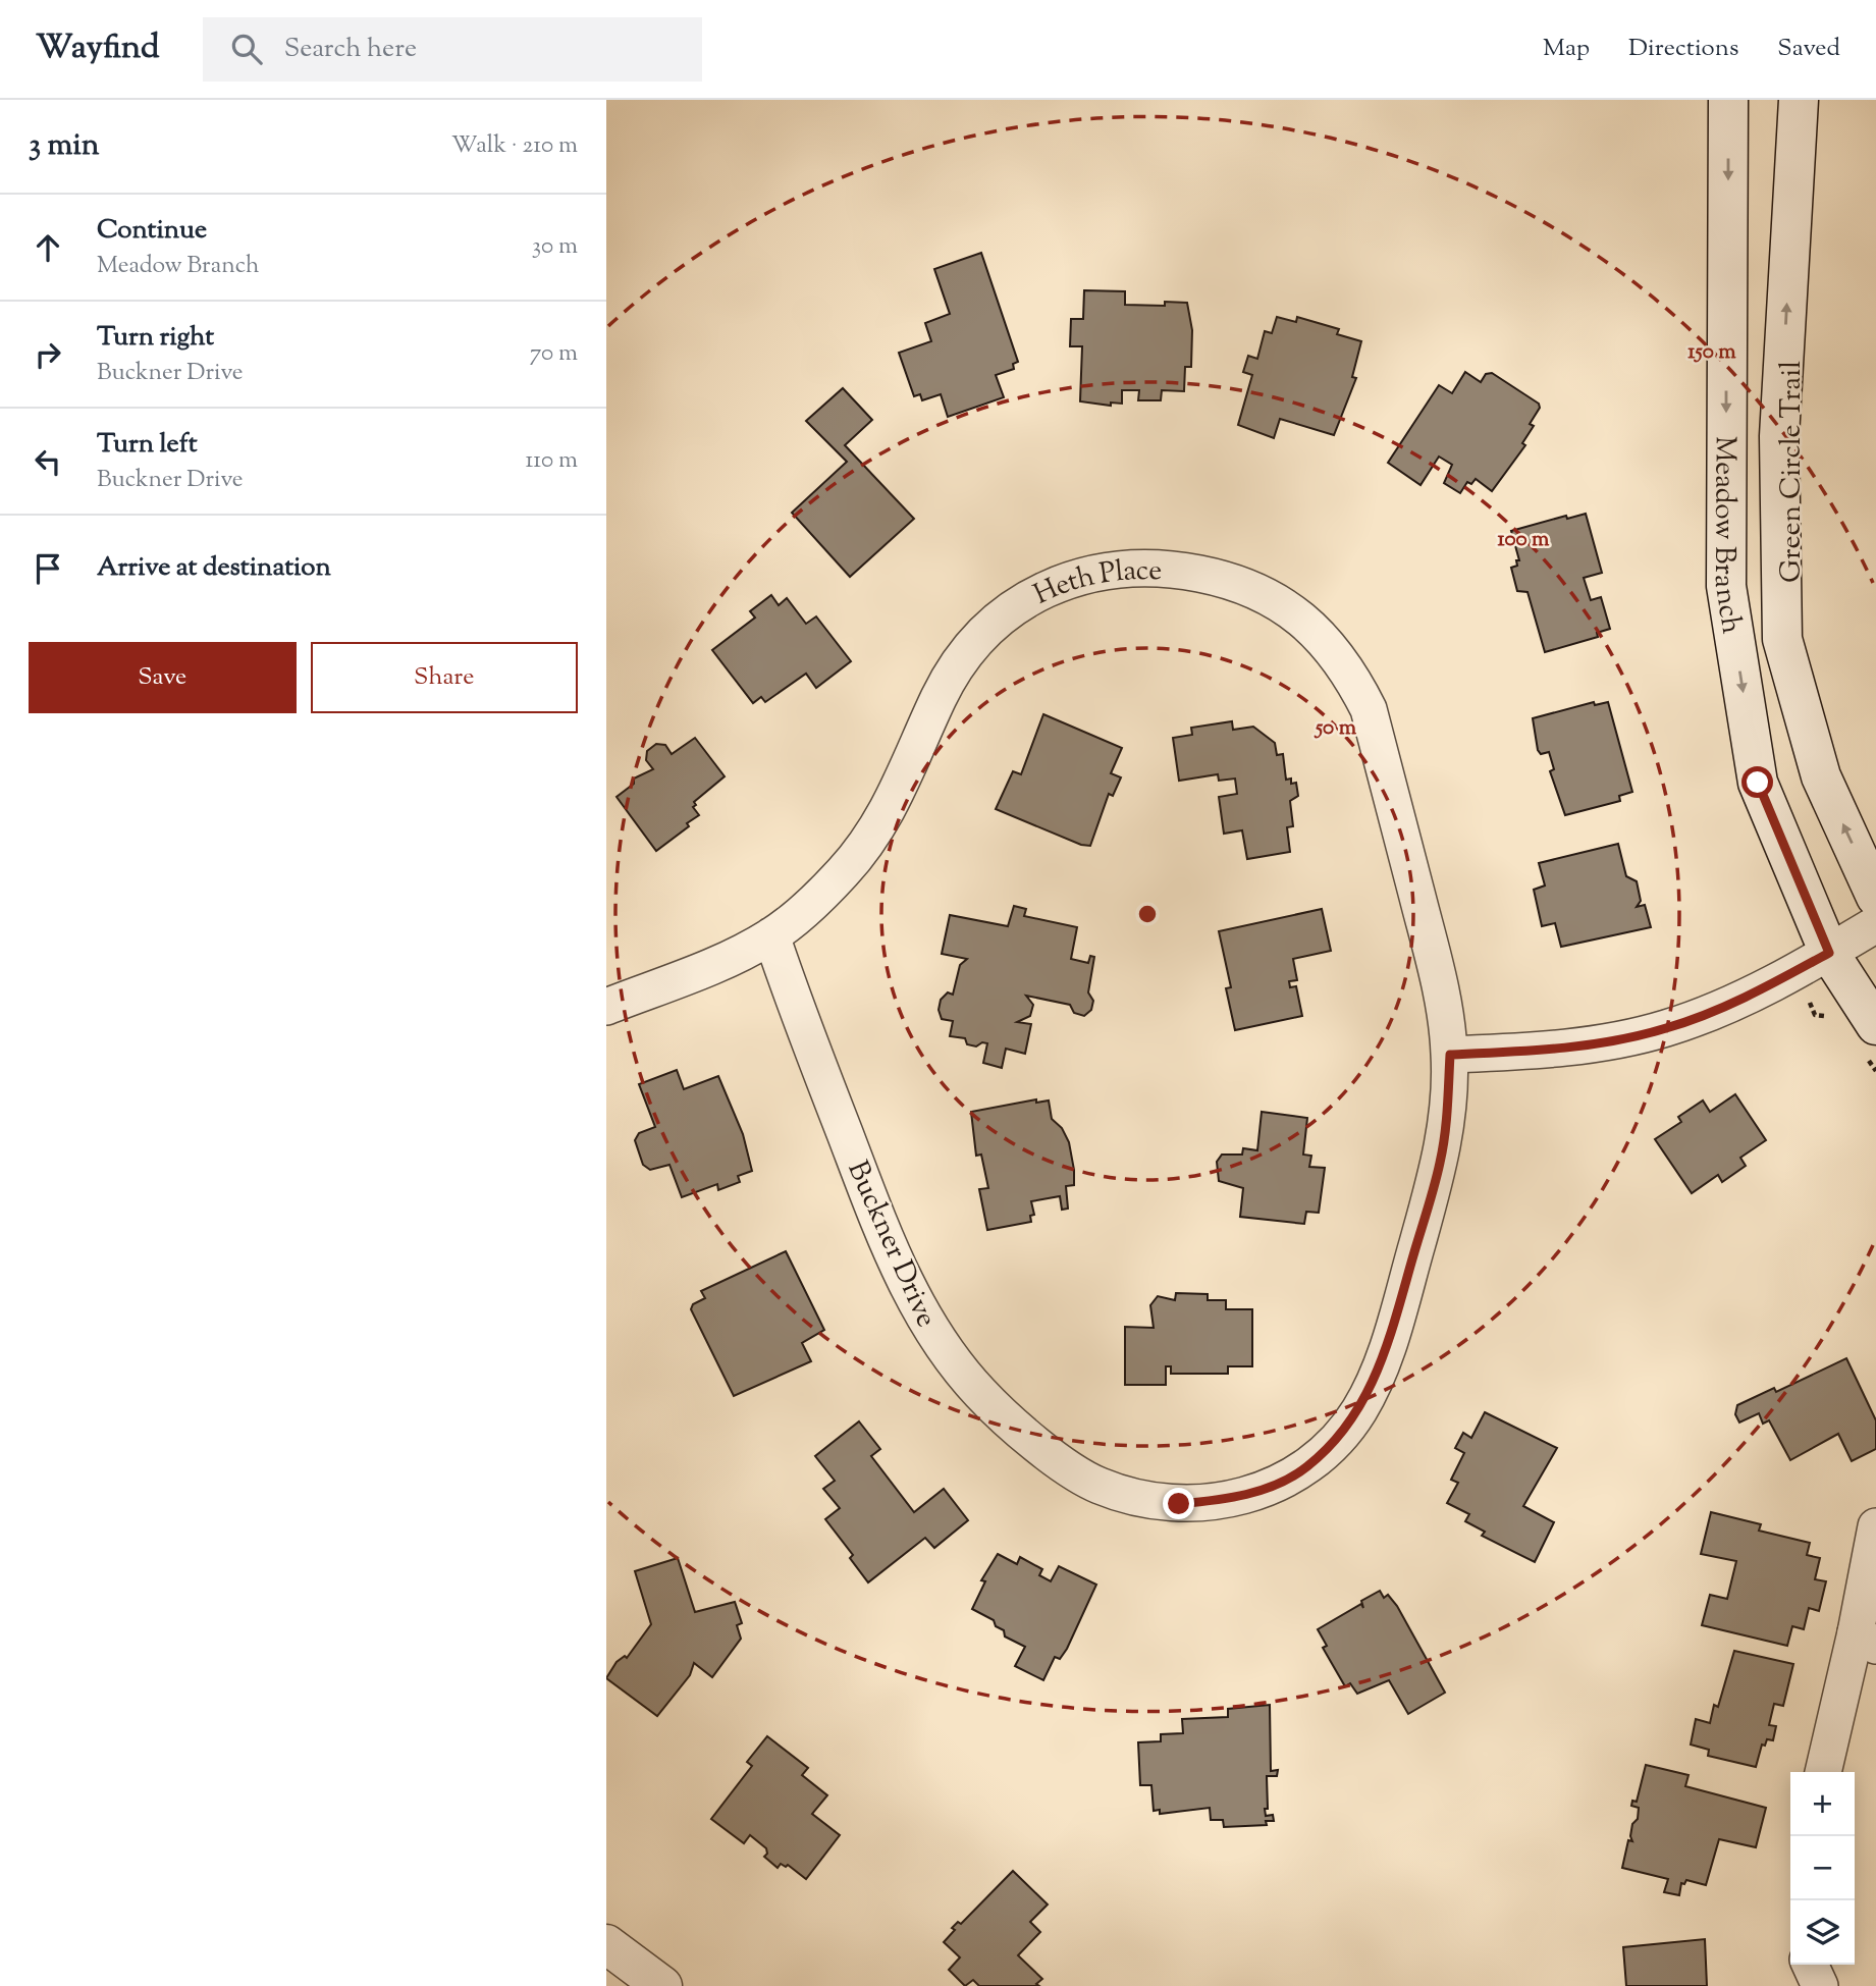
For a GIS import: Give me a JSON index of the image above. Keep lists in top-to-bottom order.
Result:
{
  "streets": {
    "main road": ["Meadow Branch"],
    "street": ["Heth Place", "Buckner Drive"]
  },
  "crossings": [
    ["Heth Place", "Buckner Drive"]
  ],
  "page": {
    "header": "Wayfind",
    "search": "Search here",
    "nav": ["Map", "Directions", "Saved"],
    "heading": ["3 min", "Walk · 210 m"],
    "list": [
      ["Continue", "Meadow Branch", "30 m"],
      ["Turn right", "Buckner Drive", "70 m"],
      ["Turn left", "Buckner Drive", "110 m"],
      "Arrive at destination"
    ],
    "buttons": ["Save", "Share"],
    "map_buttons": ["+", "−"]
  },
  "rings": ["150 m", "100 m", "50 m"]
}
